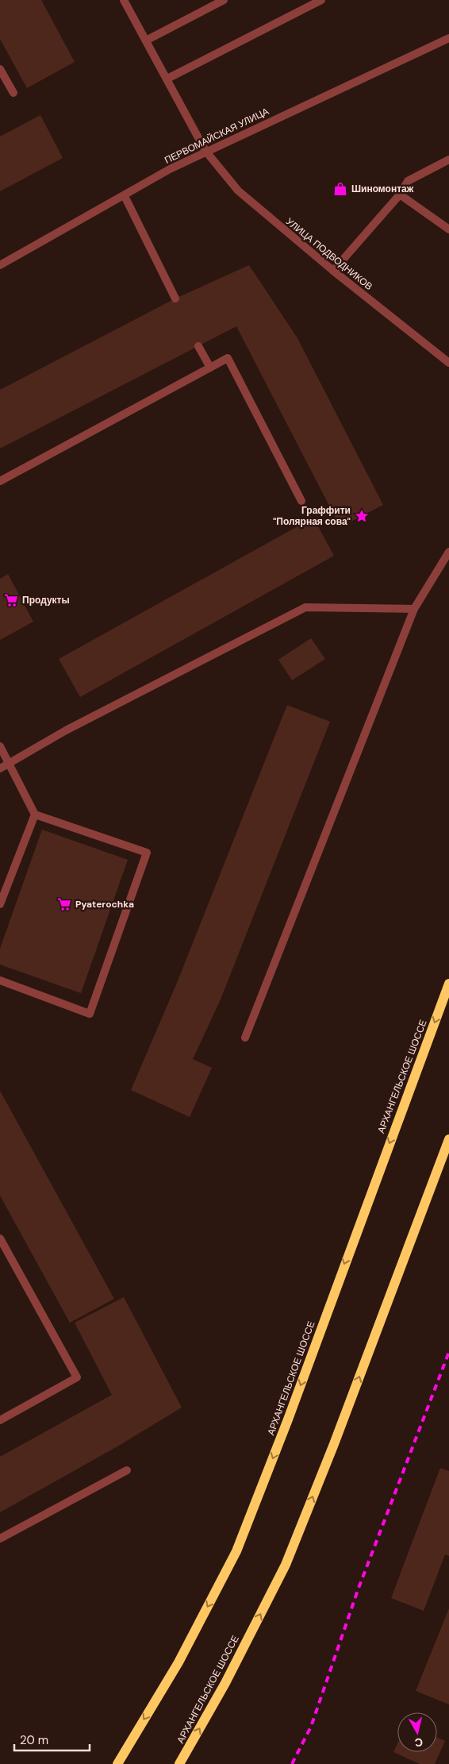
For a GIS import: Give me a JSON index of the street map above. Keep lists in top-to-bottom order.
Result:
{
  "streets": {
    "main road": ["АРХАНГЕЛЬСКОЕ ШОССЕ"],
    "street": ["ПЕРВОМАЙСКАЯ УЛИЦА", "УЛИЦА ПОДВОДНИКОВ"]
  },
  "crossings": [
    ["ПЕРВОМАЙСКАЯ УЛИЦА", "УЛИЦА ПОДВОДНИКОВ"]
  ],
  "places": {
    "shop": ["Шиномонтаж"],
    "place": ["Граффити \"Полярная сова\""],
    "supermarket": ["Продукты", "Pyaterochka"]
  },
  "scale_bar": "20 m",
  "north": "bottom"
}
